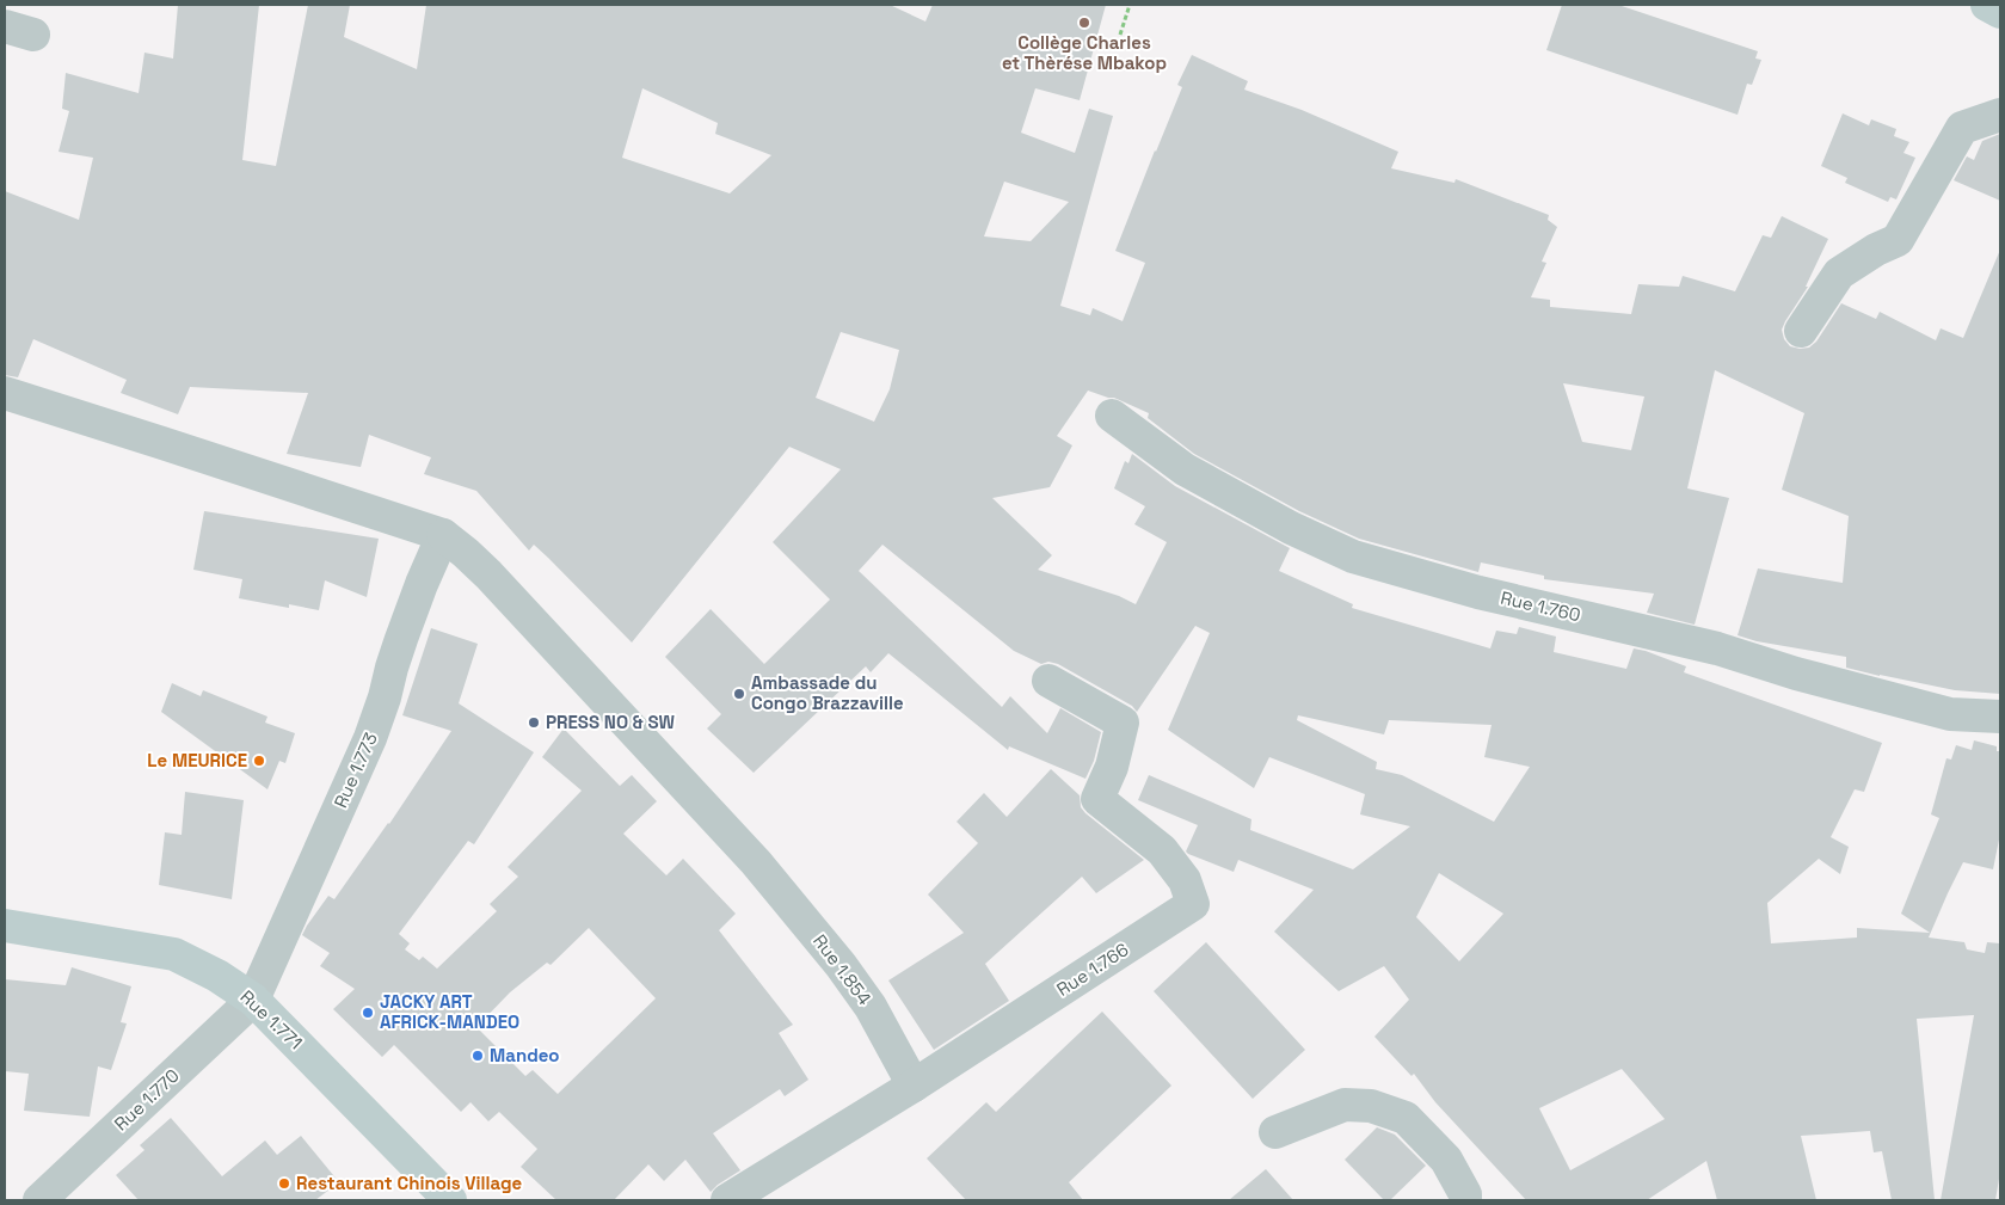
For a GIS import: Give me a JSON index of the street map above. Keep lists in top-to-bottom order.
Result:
{
  "streets": {
    "street": [
      "Rue 1.760",
      "Rue 1.773",
      "Rue 1.854",
      "Rue 1.766",
      "Rue 1.771",
      "Rue 1.770"
    ]
  },
  "crossings": [
    ["Rue 1.773", "Rue 1.854"],
    ["Rue 1.773", "Rue 1.771"],
    ["Rue 1.773", "Rue 1.770"],
    ["Rue 1.854", "Rue 1.766"],
    ["Rue 1.771", "Rue 1.770"]
  ],
  "places": [
    "Collège Charles et Thèrése Mbakop",
    "Ambassade du Congo Brazzaville",
    "PRESS NO & SW",
    "Le MEURICE",
    "JACKY ART AFRICK-MANDEO",
    "Mandeo",
    "Restaurant Chinois Village"
  ]
}
